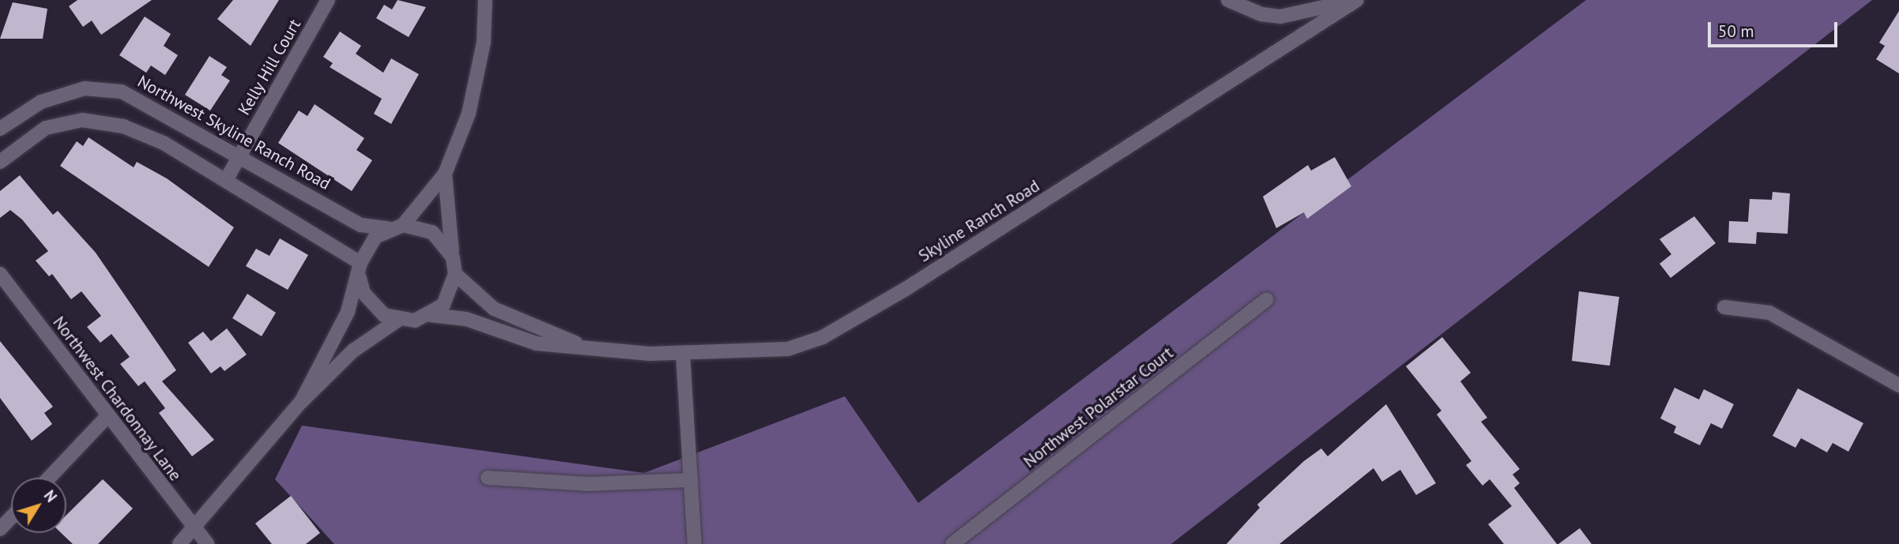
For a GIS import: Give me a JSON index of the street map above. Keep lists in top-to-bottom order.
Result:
{
  "streets": {
    "street": [
      "Kelly Hill Court",
      "Northwest Skyline Ranch Road",
      "Skyline Ranch Road",
      "Northwest Chardonnay Lane",
      "Northwest Polarstar Court"
    ]
  },
  "crossings": [
    ["Kelly Hill Court", "Northwest Skyline Ranch Road"],
    ["Northwest Skyline Ranch Road", "Skyline Ranch Road"]
  ],
  "scale_bar": "50 m",
  "north": "top right"
}
